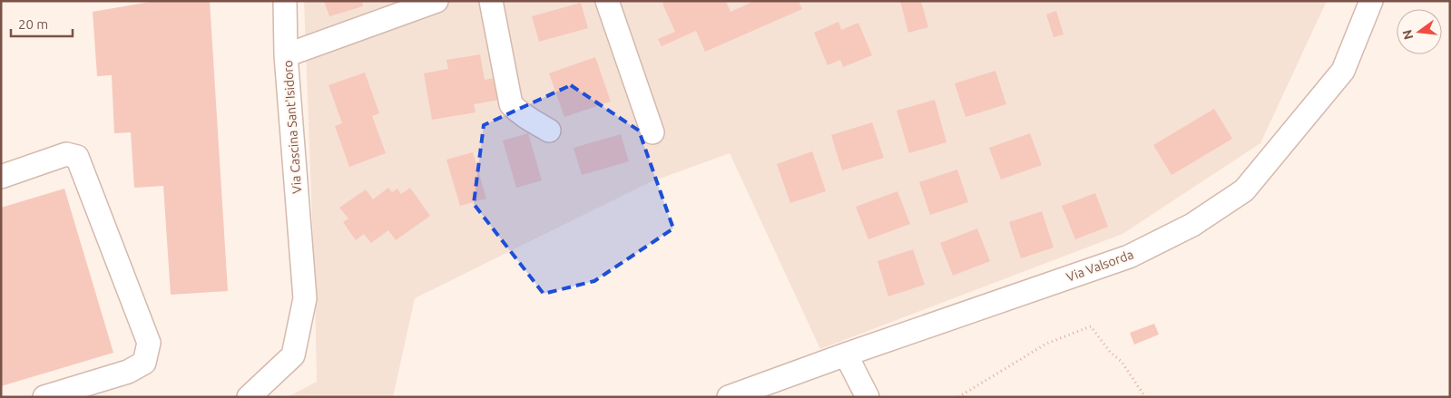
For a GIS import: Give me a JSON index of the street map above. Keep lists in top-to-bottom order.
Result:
{
  "streets": {
    "street": ["Via Cascina Sant'Isidoro", "Via Valsorda"]
  },
  "scale_bar": "20 m",
  "north": "left"
}
